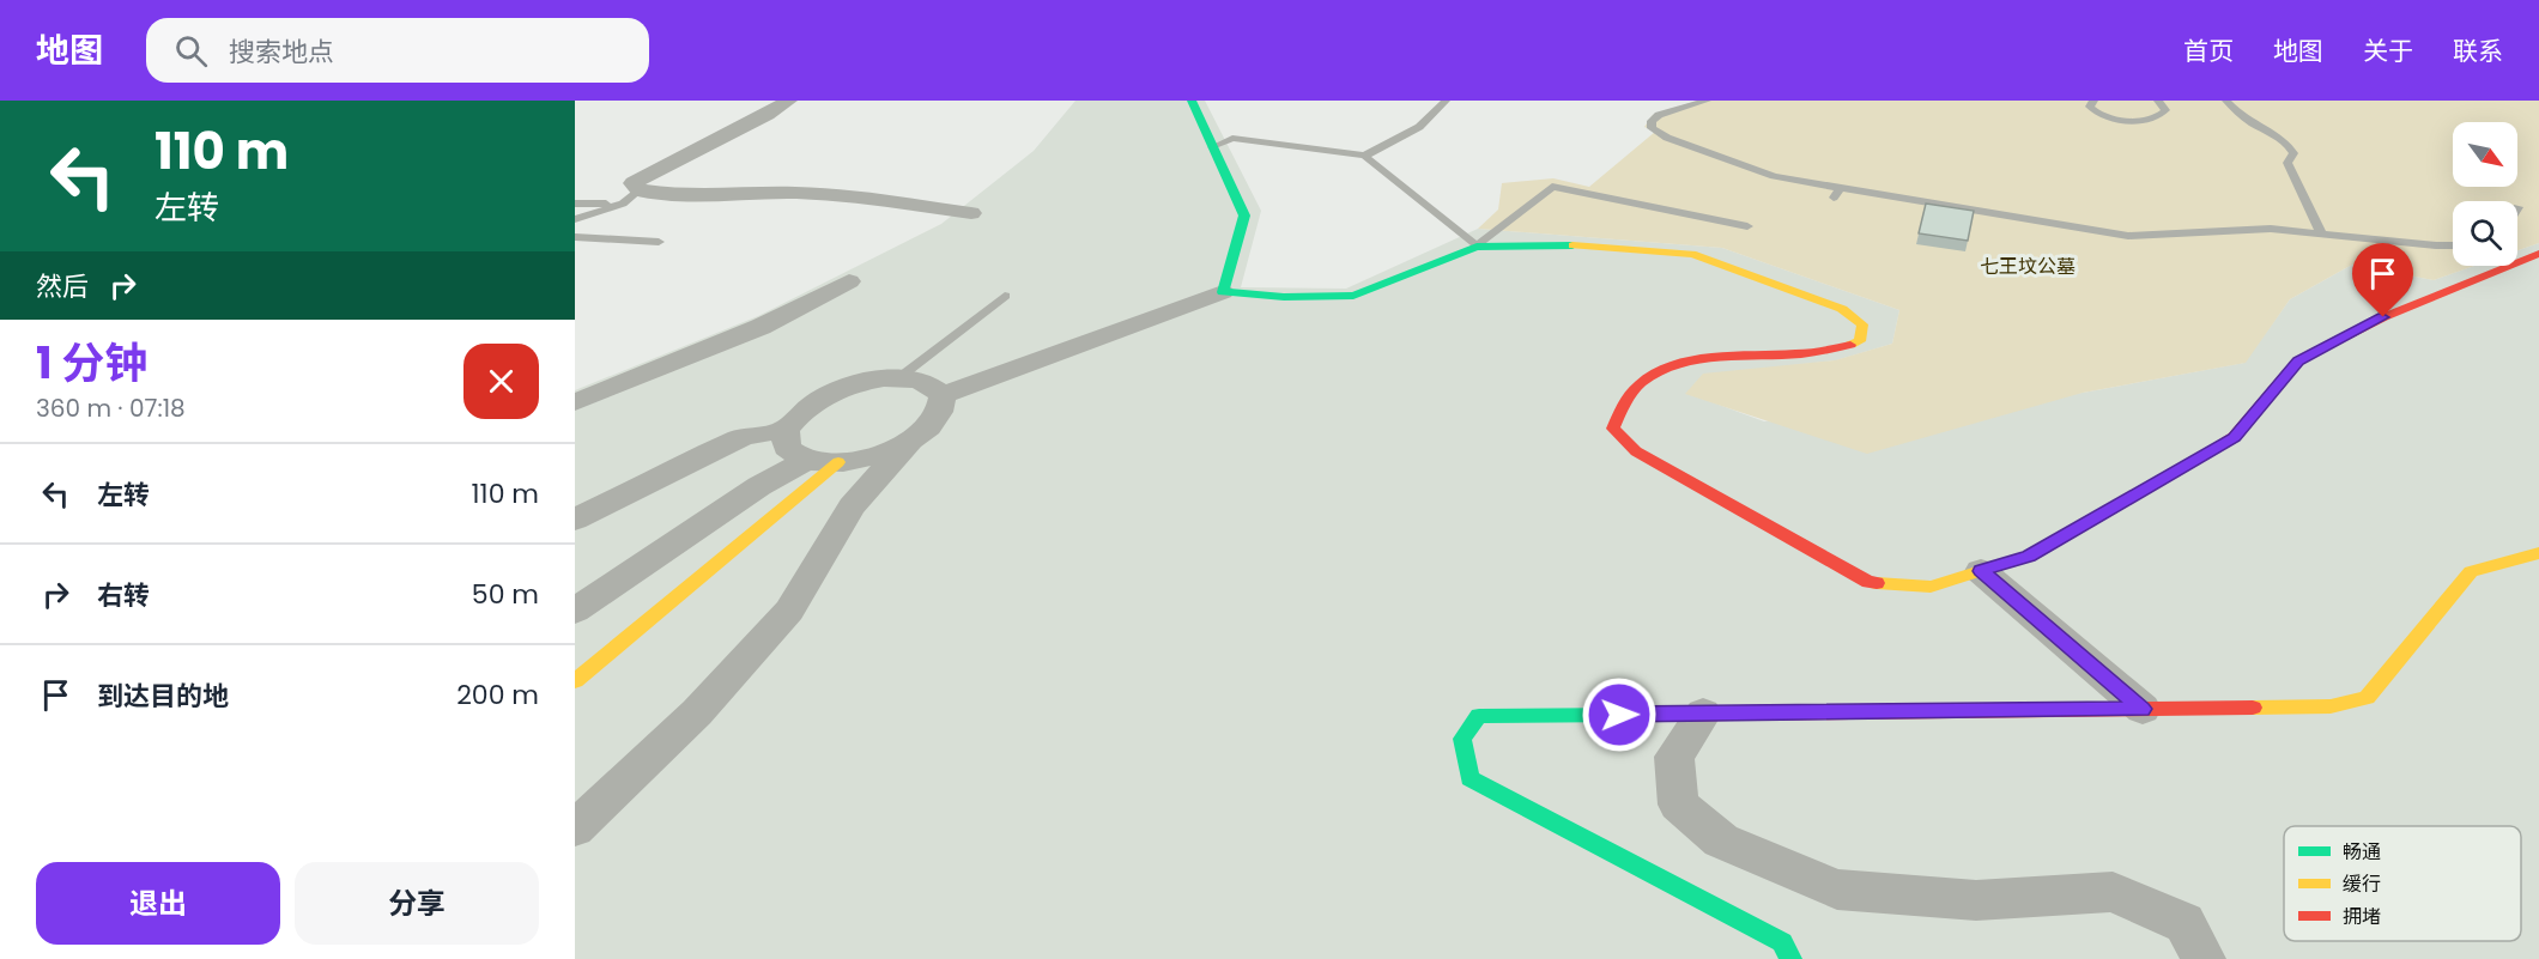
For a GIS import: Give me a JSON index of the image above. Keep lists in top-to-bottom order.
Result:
{
  "parks": ["七王坟公墓"],
  "legend": ["畅通", "缓行", "拥堵"],
  "north": "bottom right",
  "page": {
    "header": "地图",
    "search": "搜索地点",
    "nav": [
      "首页",
      "地图",
      "关于",
      "联系"
    ],
    "turn": ["110 m", "左转"],
    "then": "然后",
    "heading": ["1 分钟", "360 m · 07:18"],
    "list": [
      {
        "name": "左转",
        "value": "110 m"
      },
      {
        "name": "右转",
        "value": "50 m"
      },
      {
        "name": "到达目的地",
        "value": "200 m"
      }
    ],
    "buttons": ["退出", "分享"]
  }
}
